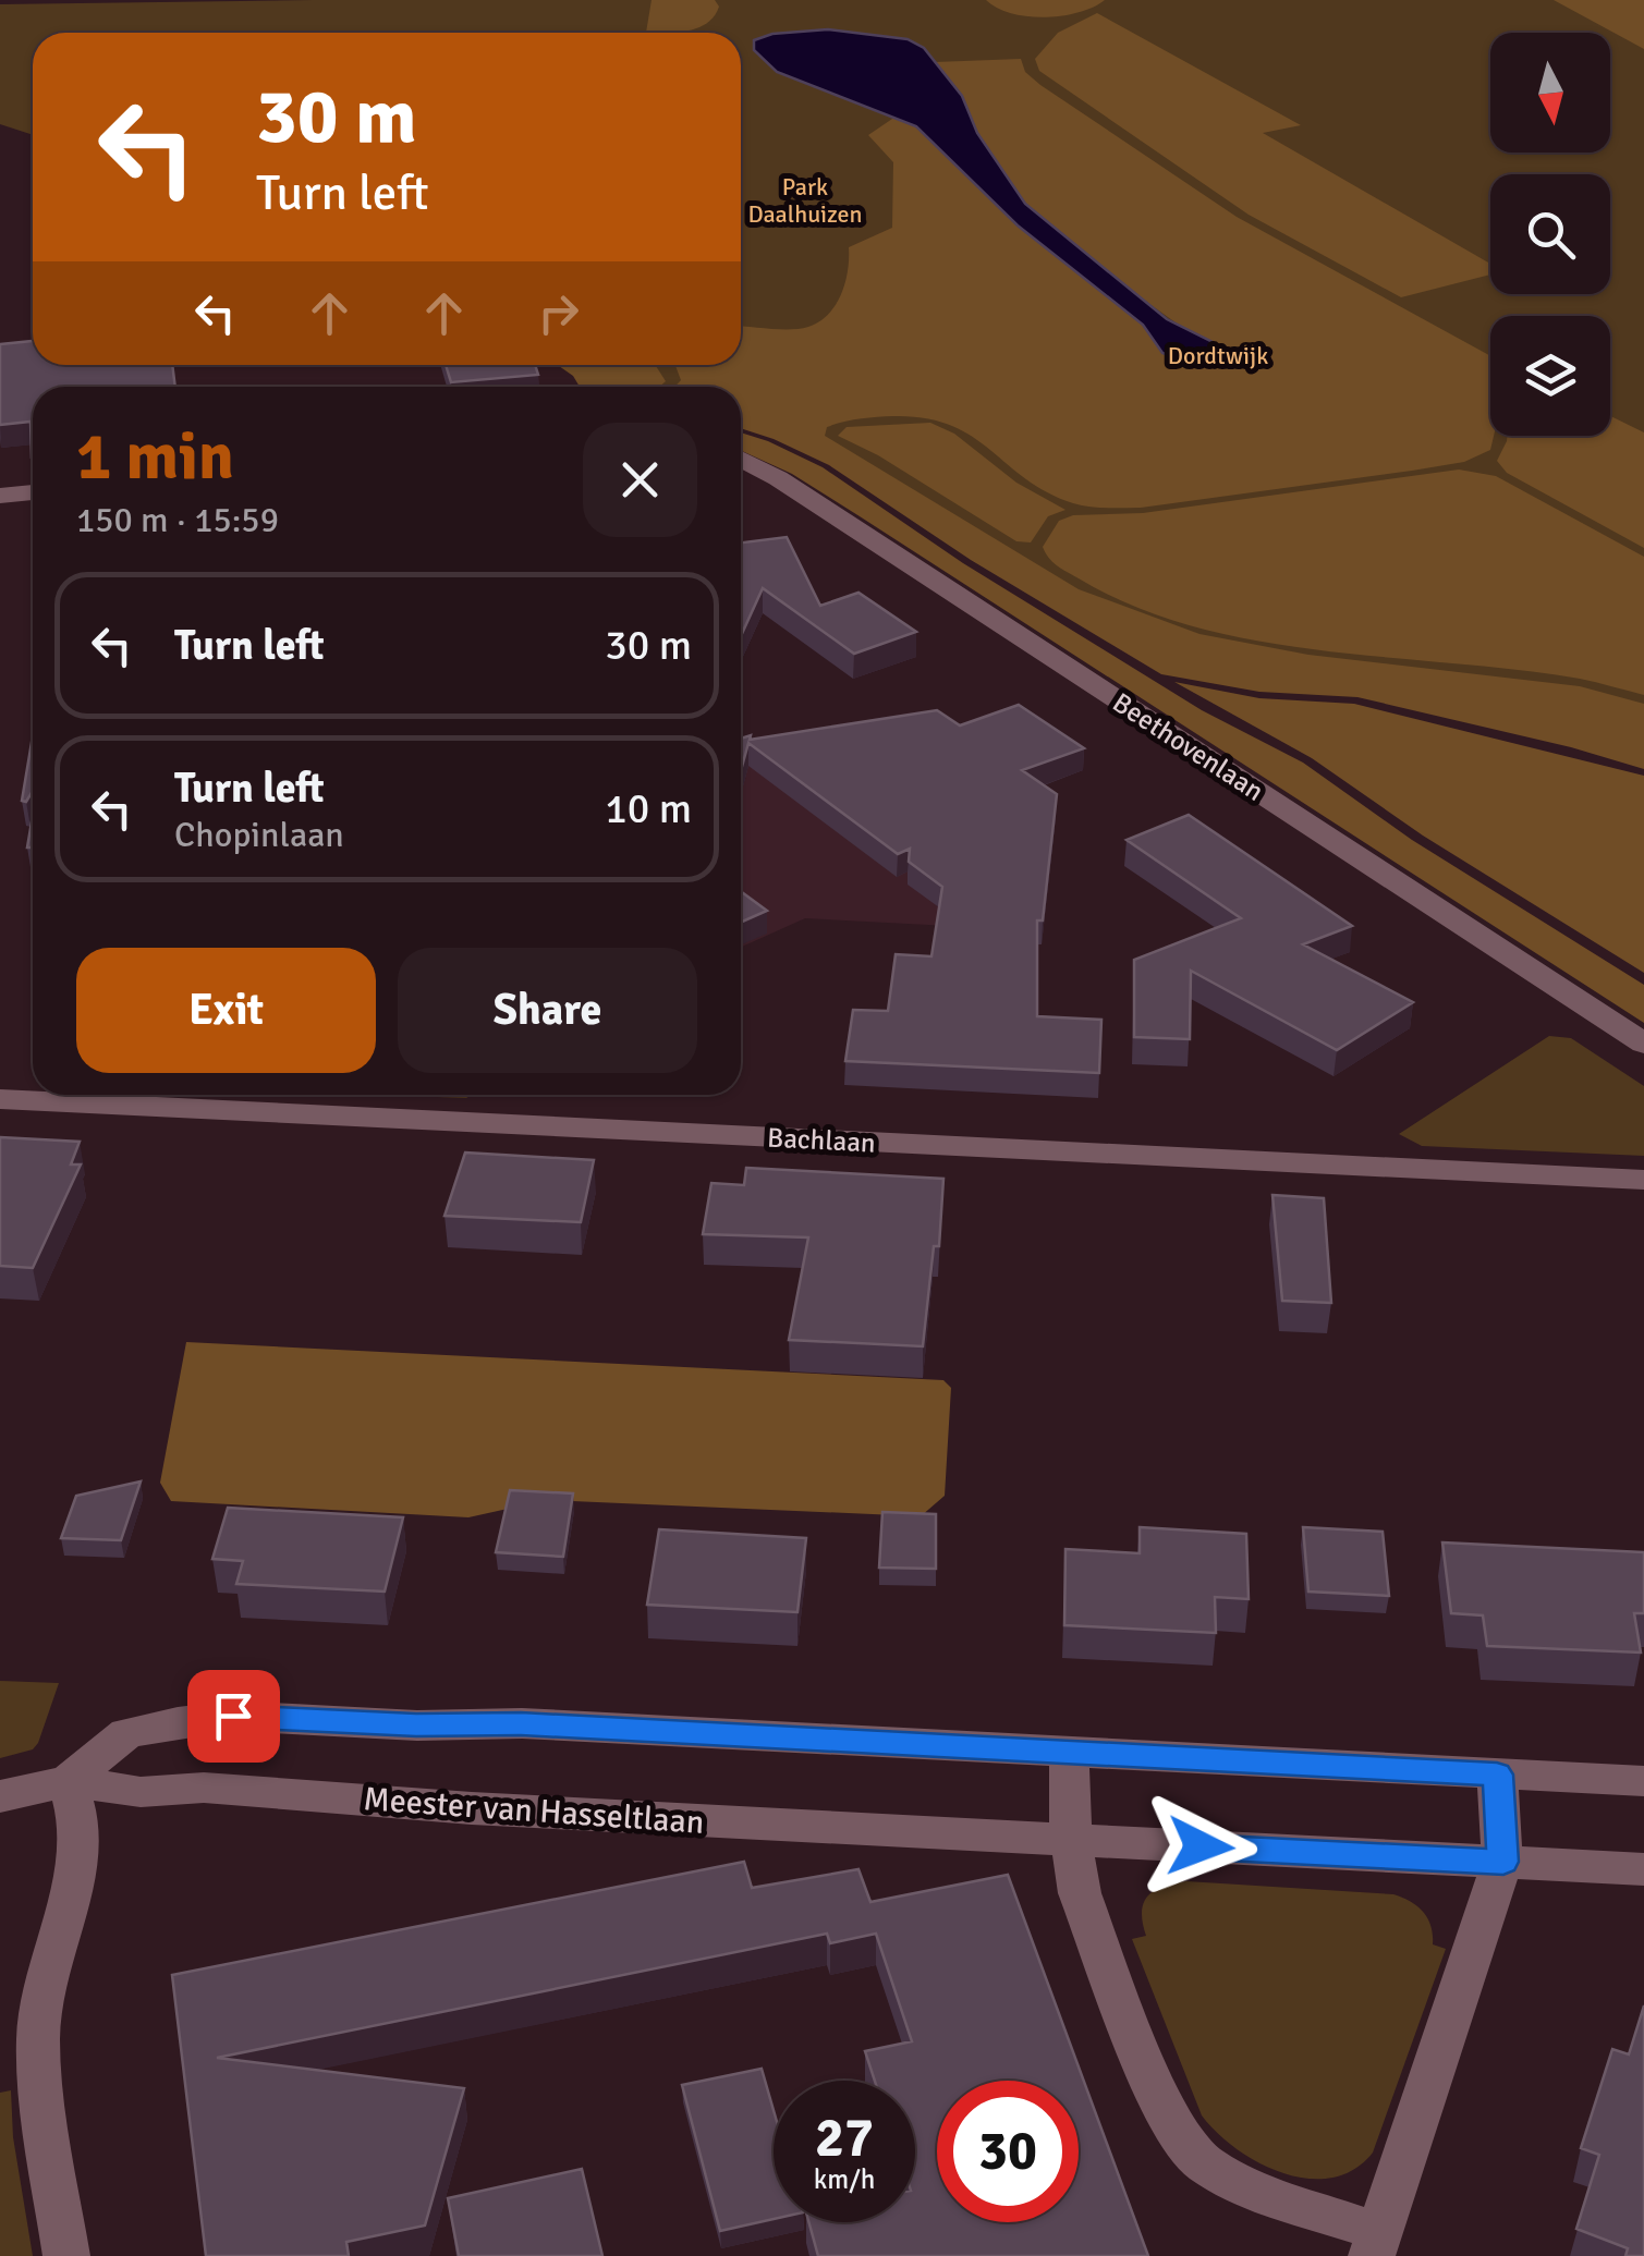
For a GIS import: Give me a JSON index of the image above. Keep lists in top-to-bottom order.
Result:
{
  "streets": {
    "street": ["Beethovenlaan", "Bachlaan", "Meester van Hasseltlaan"]
  },
  "parks": ["Park Daalhuizen", "Dordtwijk"],
  "north": "bottom",
  "page": {
    "turn": ["30 m", "Turn left"],
    "heading": ["1 min", "150 m · 15:59"],
    "list": [
      {
        "name": "Turn left",
        "value": "30 m"
      },
      {
        "name": "Turn left",
        "note": "Chopinlaan",
        "value": "10 m"
      }
    ],
    "buttons": ["Exit", "Share"],
    "speed": "27 km/h",
    "limit": "30"
  }
}
